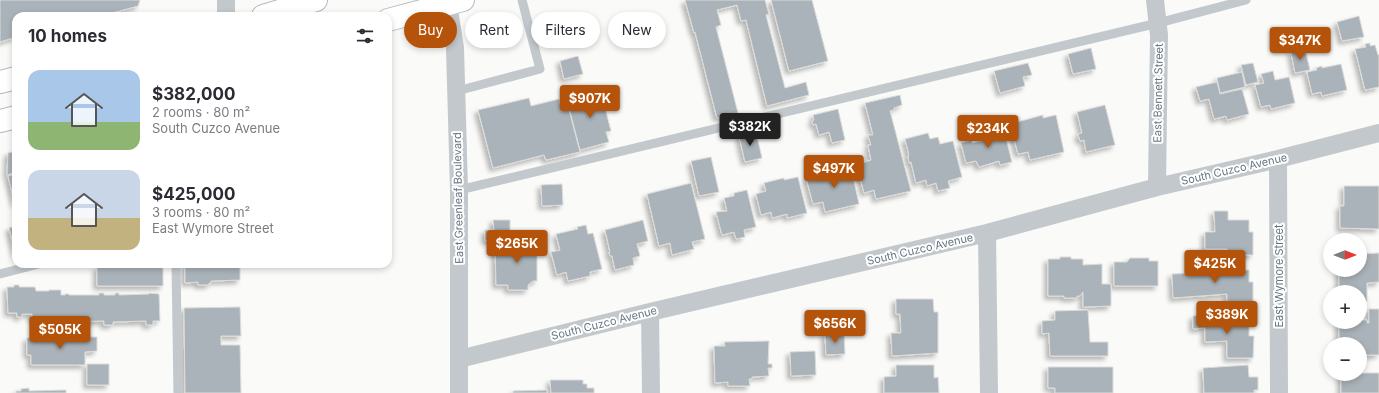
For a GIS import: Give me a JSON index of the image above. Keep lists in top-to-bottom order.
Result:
{
  "streets": {
    "street": [
      "East Bennett Street",
      "South Cuzco Avenue",
      "East Greenleaf Boulevard",
      "East Wymore Street"
    ]
  },
  "crossings": [
    ["East Bennett Street", "South Cuzco Avenue"],
    ["South Cuzco Avenue", "East Greenleaf Boulevard"],
    ["South Cuzco Avenue", "East Wymore Street"]
  ],
  "north": "right",
  "page": {
    "chip": [
      "Buy",
      "Rent",
      "Filters",
      "New"
    ],
    "heading": "10 homes",
    "price": [
      "$347K",
      "$907K",
      "$382K",
      "$234K",
      "$497K",
      "$265K",
      "$425K",
      "$389K",
      "$656K",
      "$505K"
    ],
    "list": [
      {
        "name": "$382,000",
        "note": "2 rooms · 80 m² · South Cuzco Avenue"
      },
      {
        "name": "$425,000",
        "note": "3 rooms · 80 m² · East Wymore Street"
      }
    ],
    "map_buttons": ["+", "−"]
  }
}
